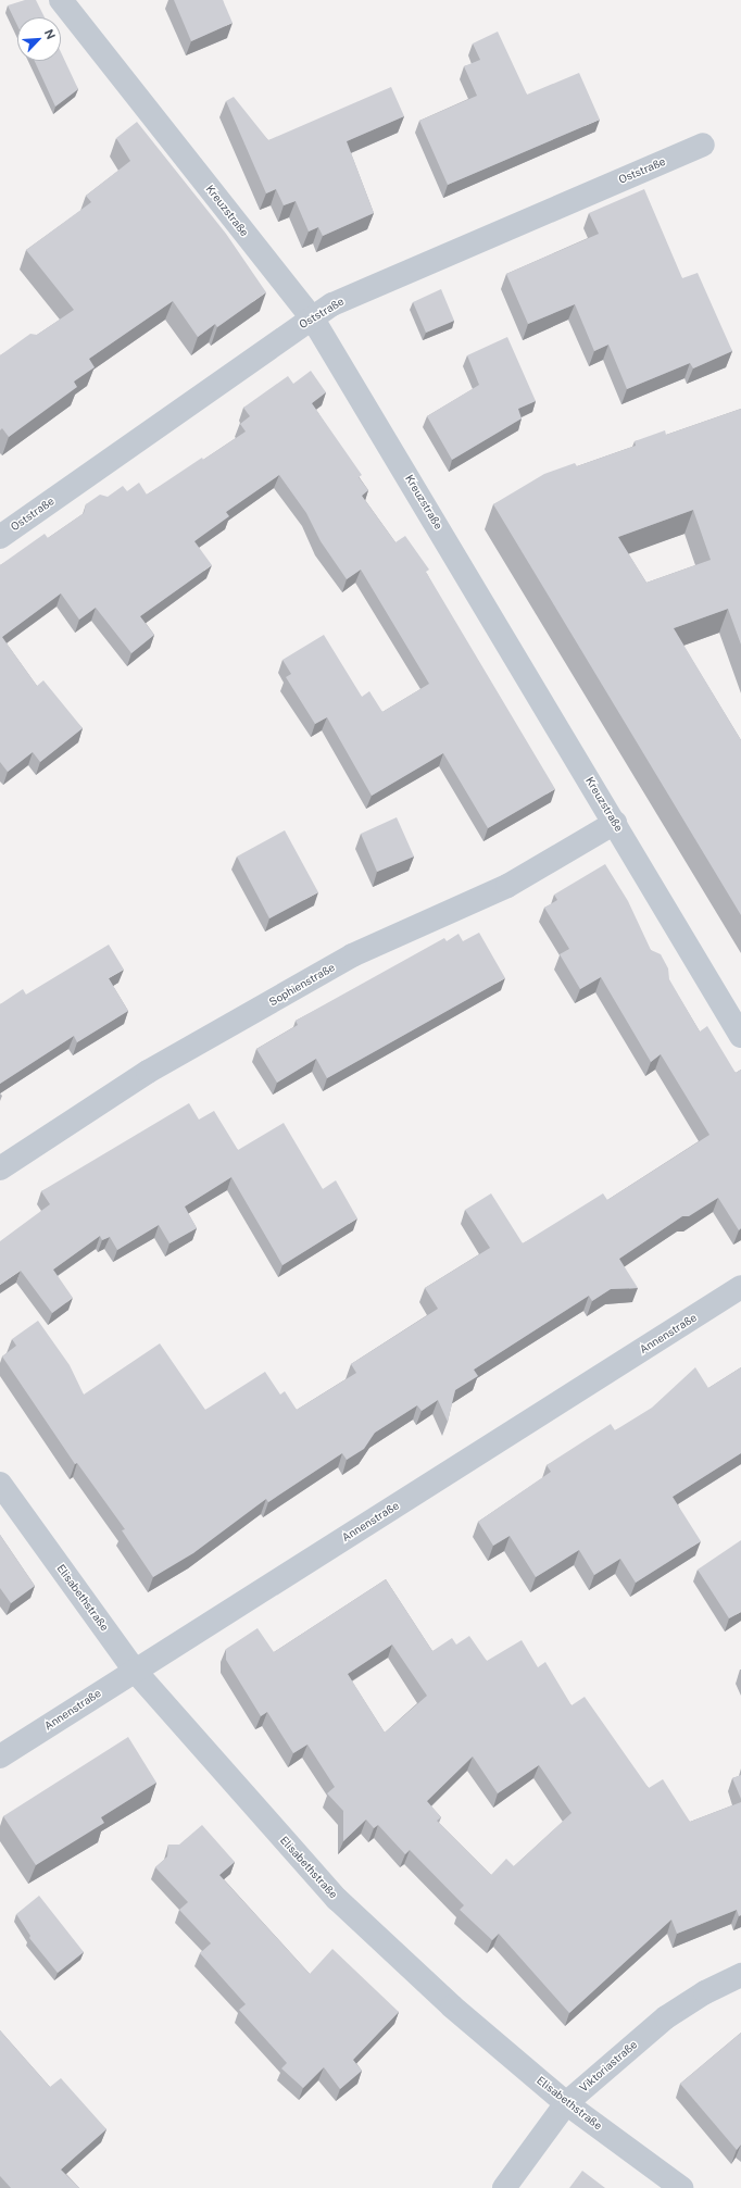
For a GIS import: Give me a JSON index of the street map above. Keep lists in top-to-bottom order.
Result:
{
  "streets": {
    "street": [
      "Oststraße",
      "Kreuzstraße",
      "Sophienstraße",
      "Annenstraße",
      "Elisabethstraße",
      "Viktoriastraße"
    ]
  },
  "crossings": [
    ["Oststraße", "Kreuzstraße"],
    ["Kreuzstraße", "Sophienstraße"],
    ["Annenstraße", "Elisabethstraße"],
    ["Elisabethstraße", "Viktoriastraße"]
  ],
  "north": "top right"
}
